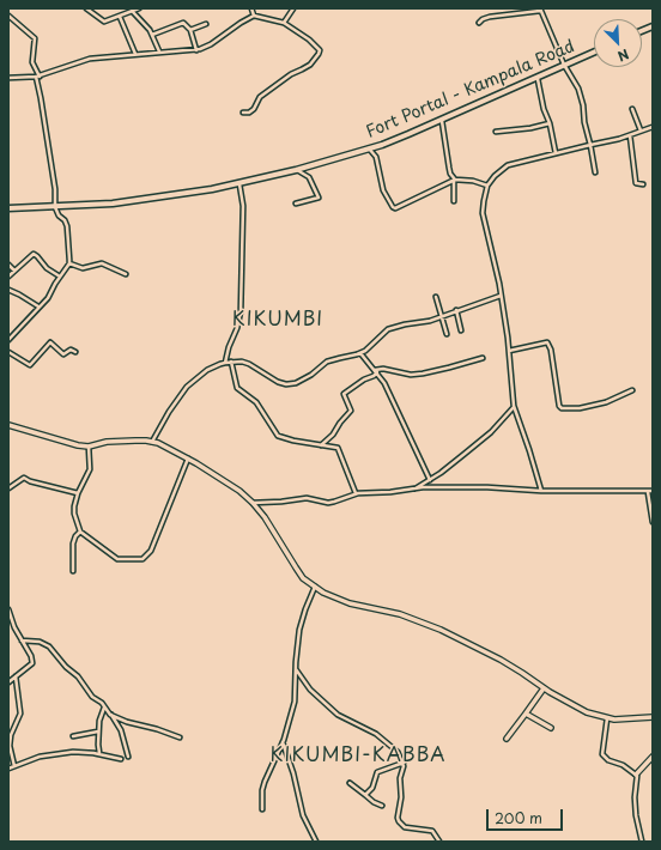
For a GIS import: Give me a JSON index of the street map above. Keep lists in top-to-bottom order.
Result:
{
  "streets": {
    "main road": ["Fort Portal - Kampala Road"]
  },
  "districts": ["KIKUMBI", "KIKUMBI-KABBA"],
  "scale_bar": "200 m",
  "north": "bottom right"
}
